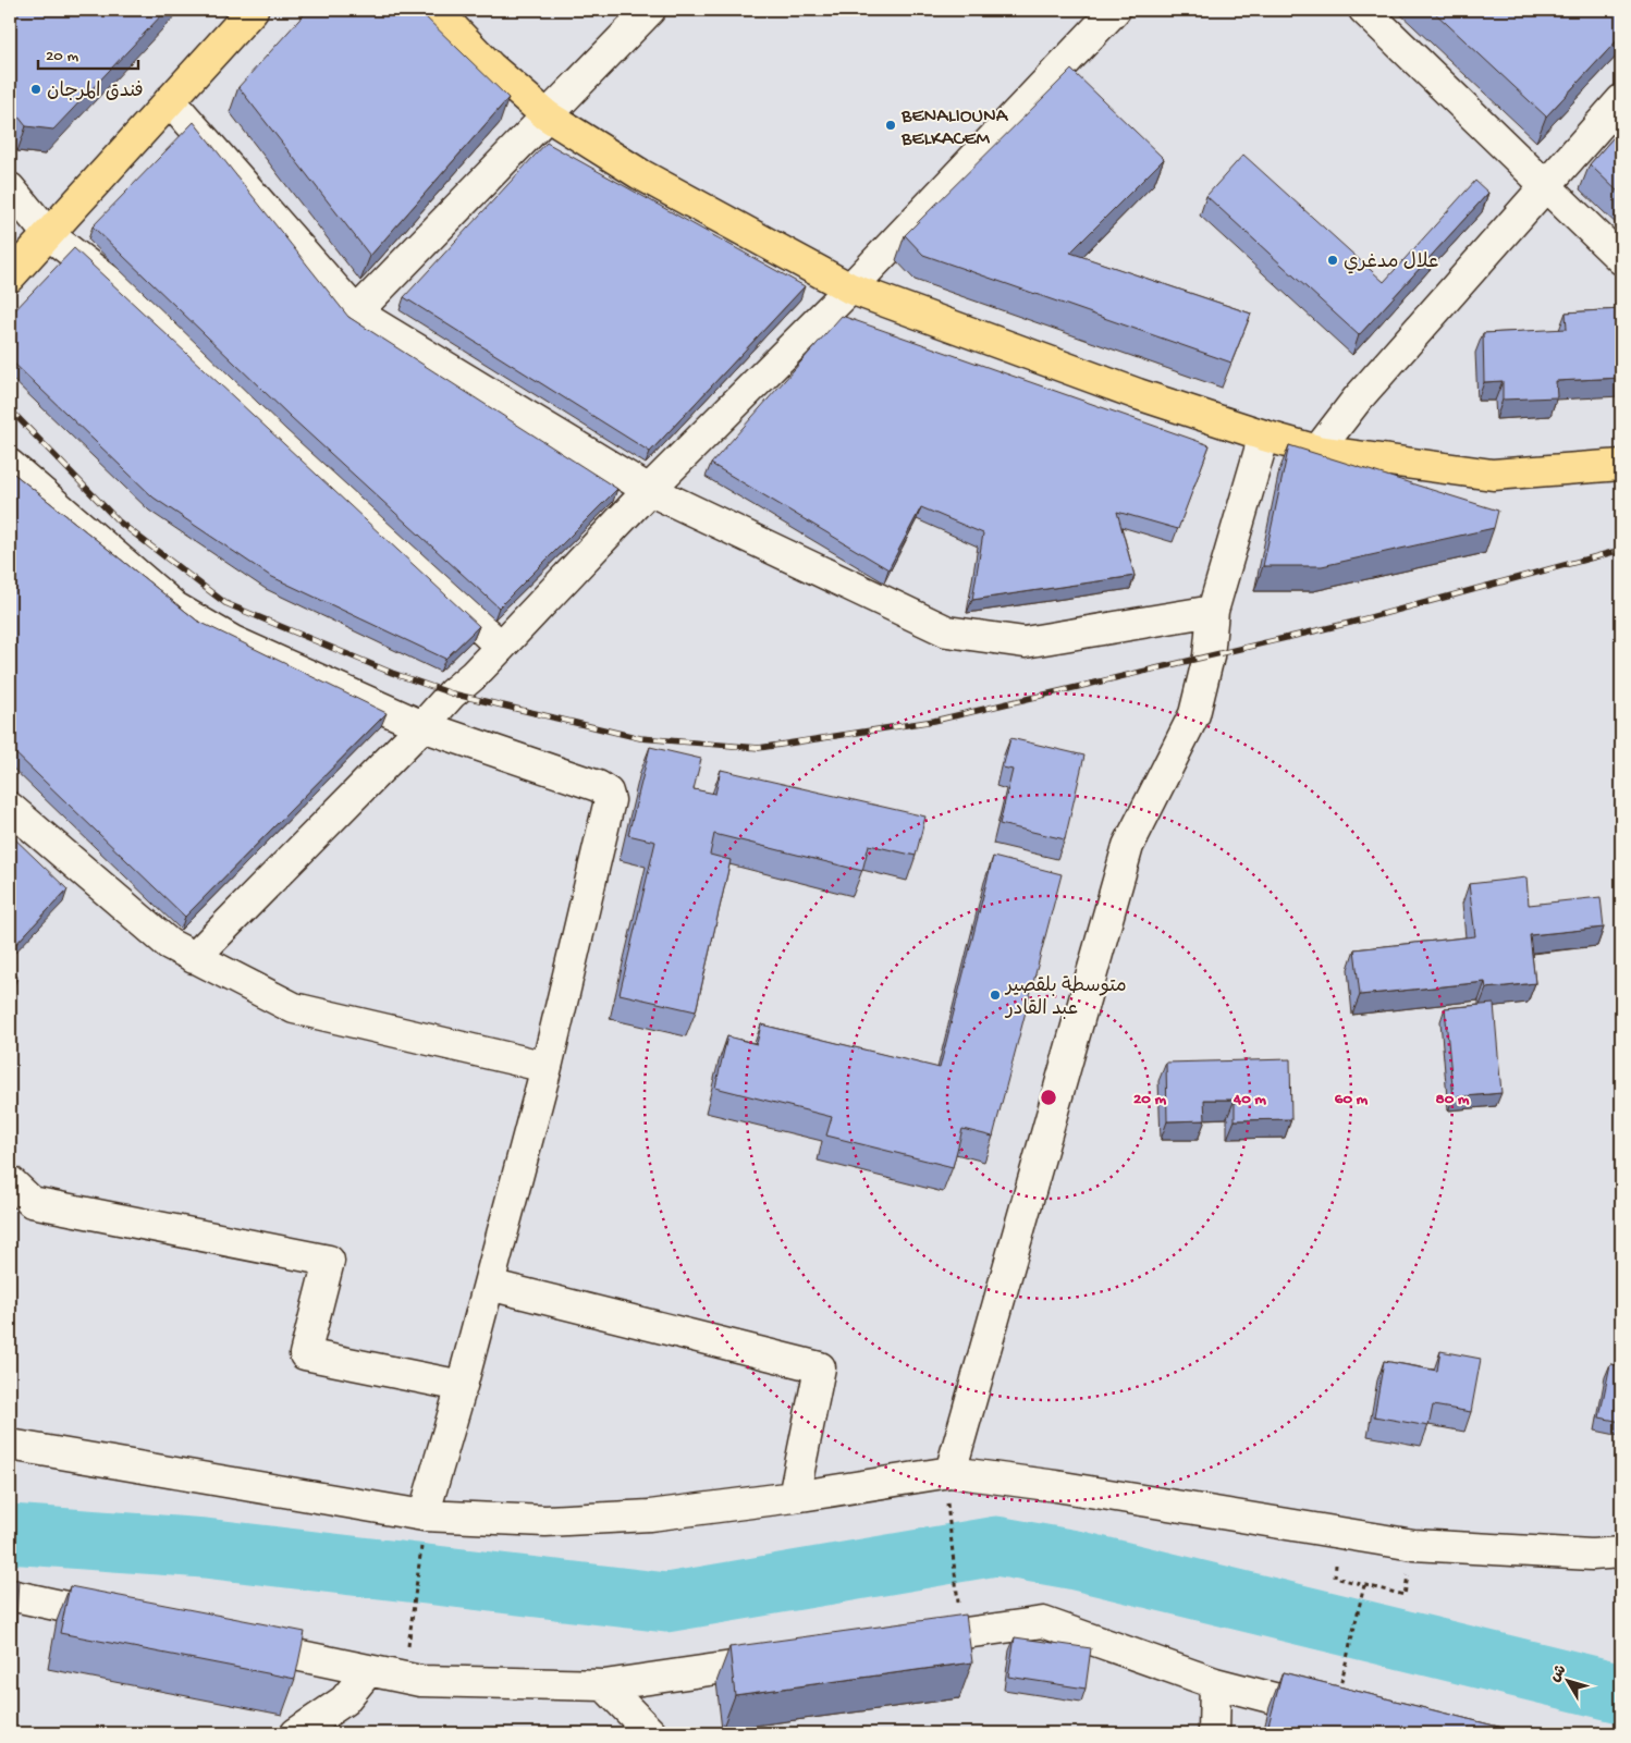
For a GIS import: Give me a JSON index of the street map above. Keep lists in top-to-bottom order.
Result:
{
  "places": [
    "فندق المرجان",
    "BENALIOUNA BELKACEM",
    "علال مدغري",
    "متوسطة بلقصير عبد القادر"
  ],
  "scale_bar": "20 m",
  "north": "top left",
  "rings": [
    "20 m",
    "40 m",
    "60 m",
    "80 m"
  ]
}
